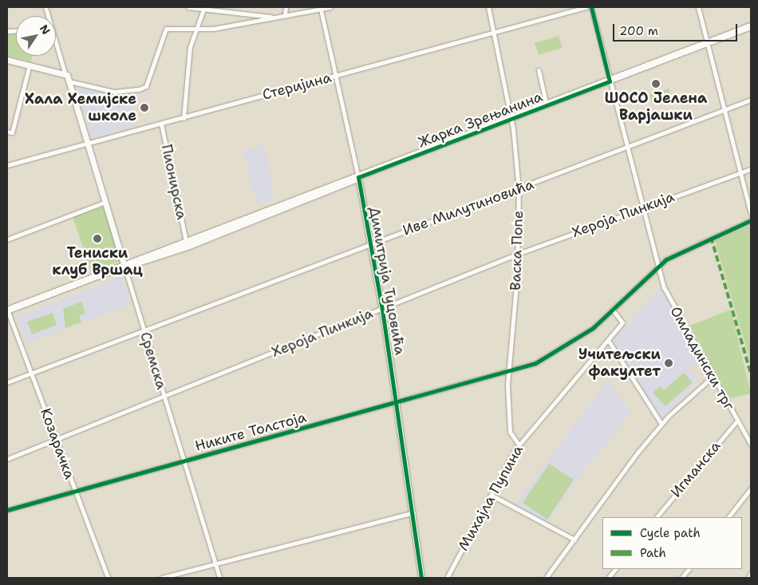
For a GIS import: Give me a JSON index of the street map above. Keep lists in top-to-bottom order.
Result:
{
  "streets": {
    "main road": ["Жарка Зрењанина"],
    "street": [
      "Стеријина",
      "Пионирска",
      "Иве Милутиновића",
      "Хероја Пинкија",
      "Васка Попе",
      "Димитрија Туцовића",
      "Омладински трг",
      "Сремска",
      "Никите Толстоја",
      "Козарачка",
      "Игманска",
      "Михајла Пупина"
    ]
  },
  "crossings": [
    ["Стеријина", "Пионирска"],
    ["Стеријина", "Васка Попе"],
    ["Стеријина", "Димитрија Туцовића"],
    ["Стеријина", "Сремска"],
    ["Жарка Зрењанина", "Пионирска"],
    ["Жарка Зрењанина", "Васка Попе"],
    ["Жарка Зрењанина", "Димитрија Туцовића"],
    ["Жарка Зрењанина", "Омладински трг"],
    ["Жарка Зрењанина", "Сремска"],
    ["Жарка Зрењанина", "Козарачка"],
    ["Иве Милутиновића", "Васка Попе"],
    ["Иве Милутиновића", "Димитрија Туцовића"],
    ["Иве Милутиновића", "Омладински трг"],
    ["Иве Милутиновића", "Сремска"],
    ["Иве Милутиновића", "Козарачка"],
    ["Хероја Пинкија", "Васка Попе"],
    ["Хероја Пинкија", "Димитрија Туцовића"],
    ["Хероја Пинкија", "Омладински трг"],
    ["Хероја Пинкија", "Сремска"],
    ["Хероја Пинкија", "Козарачка"],
    ["Васка Попе", "Никите Толстоја"],
    ["Васка Попе", "Михајла Пупина"],
    ["Димитрија Туцовића", "Никите Толстоја"],
    ["Омладински трг", "Никите Толстоја"],
    ["Омладински трг", "Игманска"],
    ["Сремска", "Никите Толстоја"],
    ["Никите Толстоја", "Козарачка"],
    ["Никите Толстоја", "Михајла Пупина"]
  ],
  "places": [
    "ШОСО Јелена Варјашки",
    "Хала Хемијске школе",
    "Тениски клуб Вршац",
    "Учитељски факултет"
  ],
  "legend": ["Cycle path", "Path"],
  "scale_bar": "200 m",
  "north": "top right"
}
